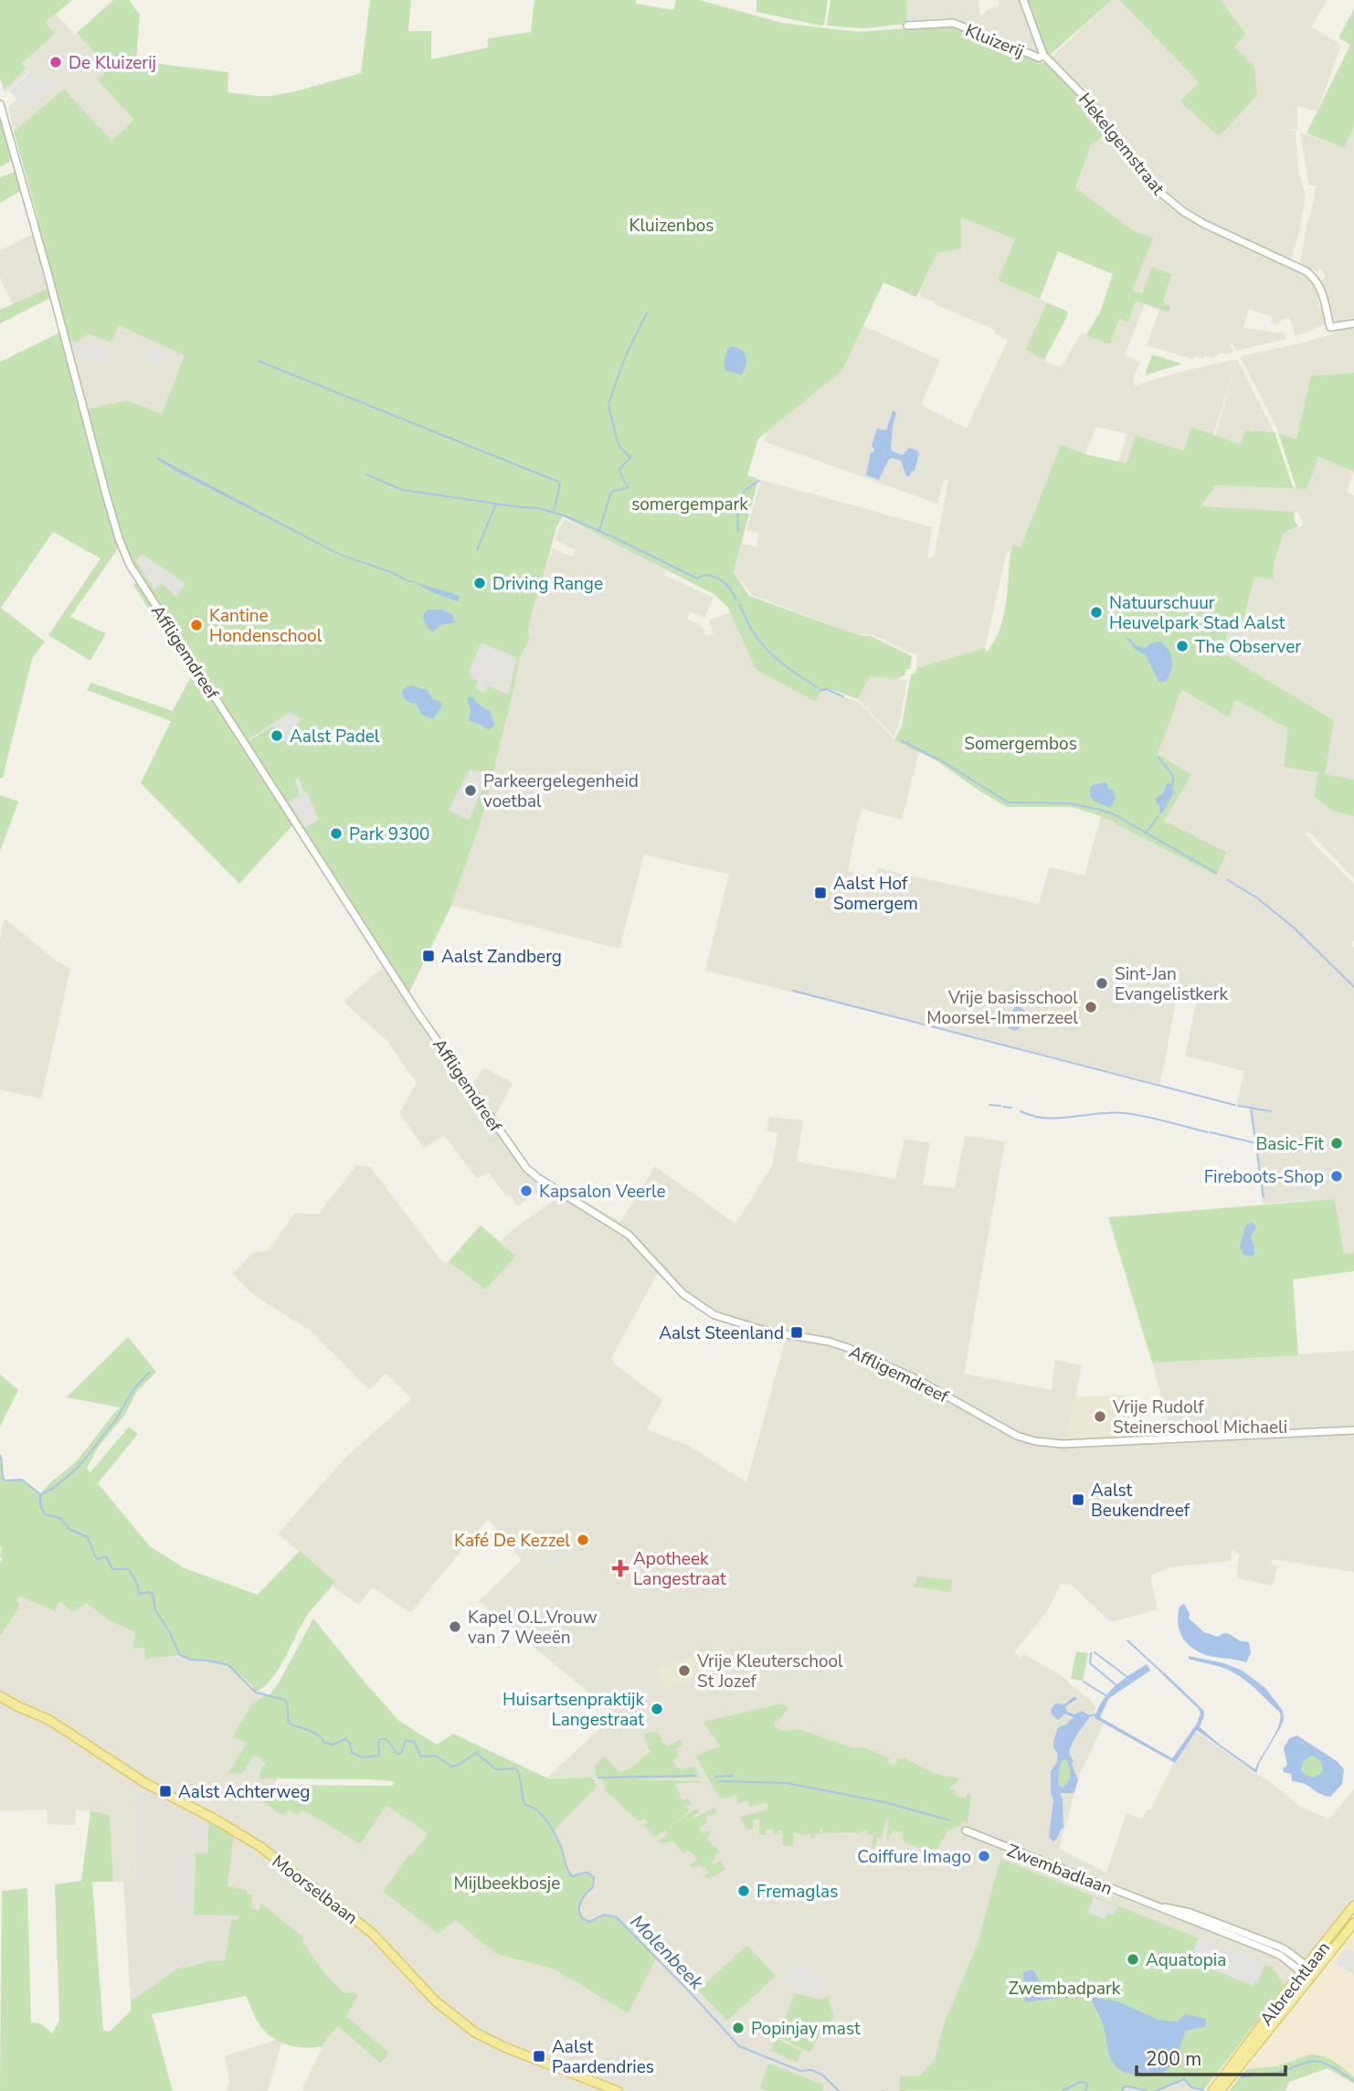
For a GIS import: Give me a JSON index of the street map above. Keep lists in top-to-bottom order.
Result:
{
  "streets": {
    "main road": ["Moorselbaan", "Albrechtlaan"],
    "street": [
      "Kluizerij",
      "Hekelgemstraat",
      "Affligemdreef",
      "Zwembadlaan"
    ]
  },
  "crossings": [
    ["Kluizerij", "Hekelgemstraat"],
    ["Zwembadlaan", "Albrechtlaan"]
  ],
  "water": ["Molenbeek"],
  "parks": [
    "Kluizenbos",
    "somergempark",
    "Somergembos",
    "Mijlbeekbosje",
    "Zwembadpark"
  ],
  "places": {
    "other": [
      "De Kluizerij",
      "Driving Range",
      "Natuurschuur Heuvelpark Stad Aalst",
      "Kantine Hondenschool",
      "The Observer",
      "Aalst Padel",
      "Parkeergelegenheid voetbal",
      "Park 9300",
      "Sint-Jan Evangelistkerk",
      "Vrije basisschool Moorsel-Immerzeel",
      "Basic-Fit",
      "Fireboots-Shop",
      "Kapsalon Veerle",
      "Vrije Rudolf Steinerschool Michaeli",
      "Kafé De Kezzel",
      "Kapel O.L.Vrouw van 7 Weeën",
      "Vrije Kleuterschool St Jozef",
      "Huisartsenpraktijk Langestraat",
      "Coiffure Imago",
      "Fremaglas",
      "Aquatopia",
      "Popinjay mast"
    ],
    "transit": [
      "Aalst Hof Somergem",
      "Aalst Zandberg",
      "Aalst Steenland",
      "Aalst Beukendreef",
      "Aalst Achterweg",
      "Aalst Paardendries"
    ],
    "health": ["Apotheek Langestraat"]
  },
  "scale_bar": "200 m"
}
